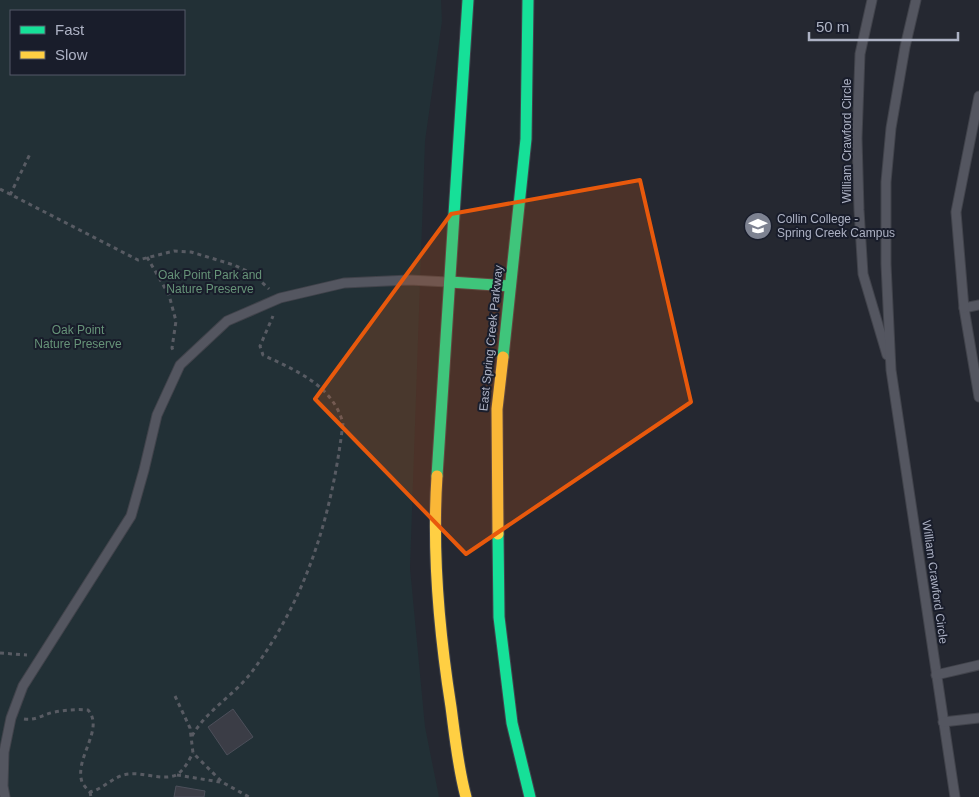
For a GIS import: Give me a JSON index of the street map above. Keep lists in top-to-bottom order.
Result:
{
  "streets": {
    "main road": ["East Spring Creek Parkway"],
    "lane": ["William Crawford Circle"]
  },
  "parks": ["Oak Point Park and Nature Preserve", "Oak Point Nature Preserve"],
  "places": {
    "school or university": ["Collin College - Spring Creek Campus"]
  },
  "legend": ["Fast", "Slow"],
  "scale_bar": "50 m"
}
